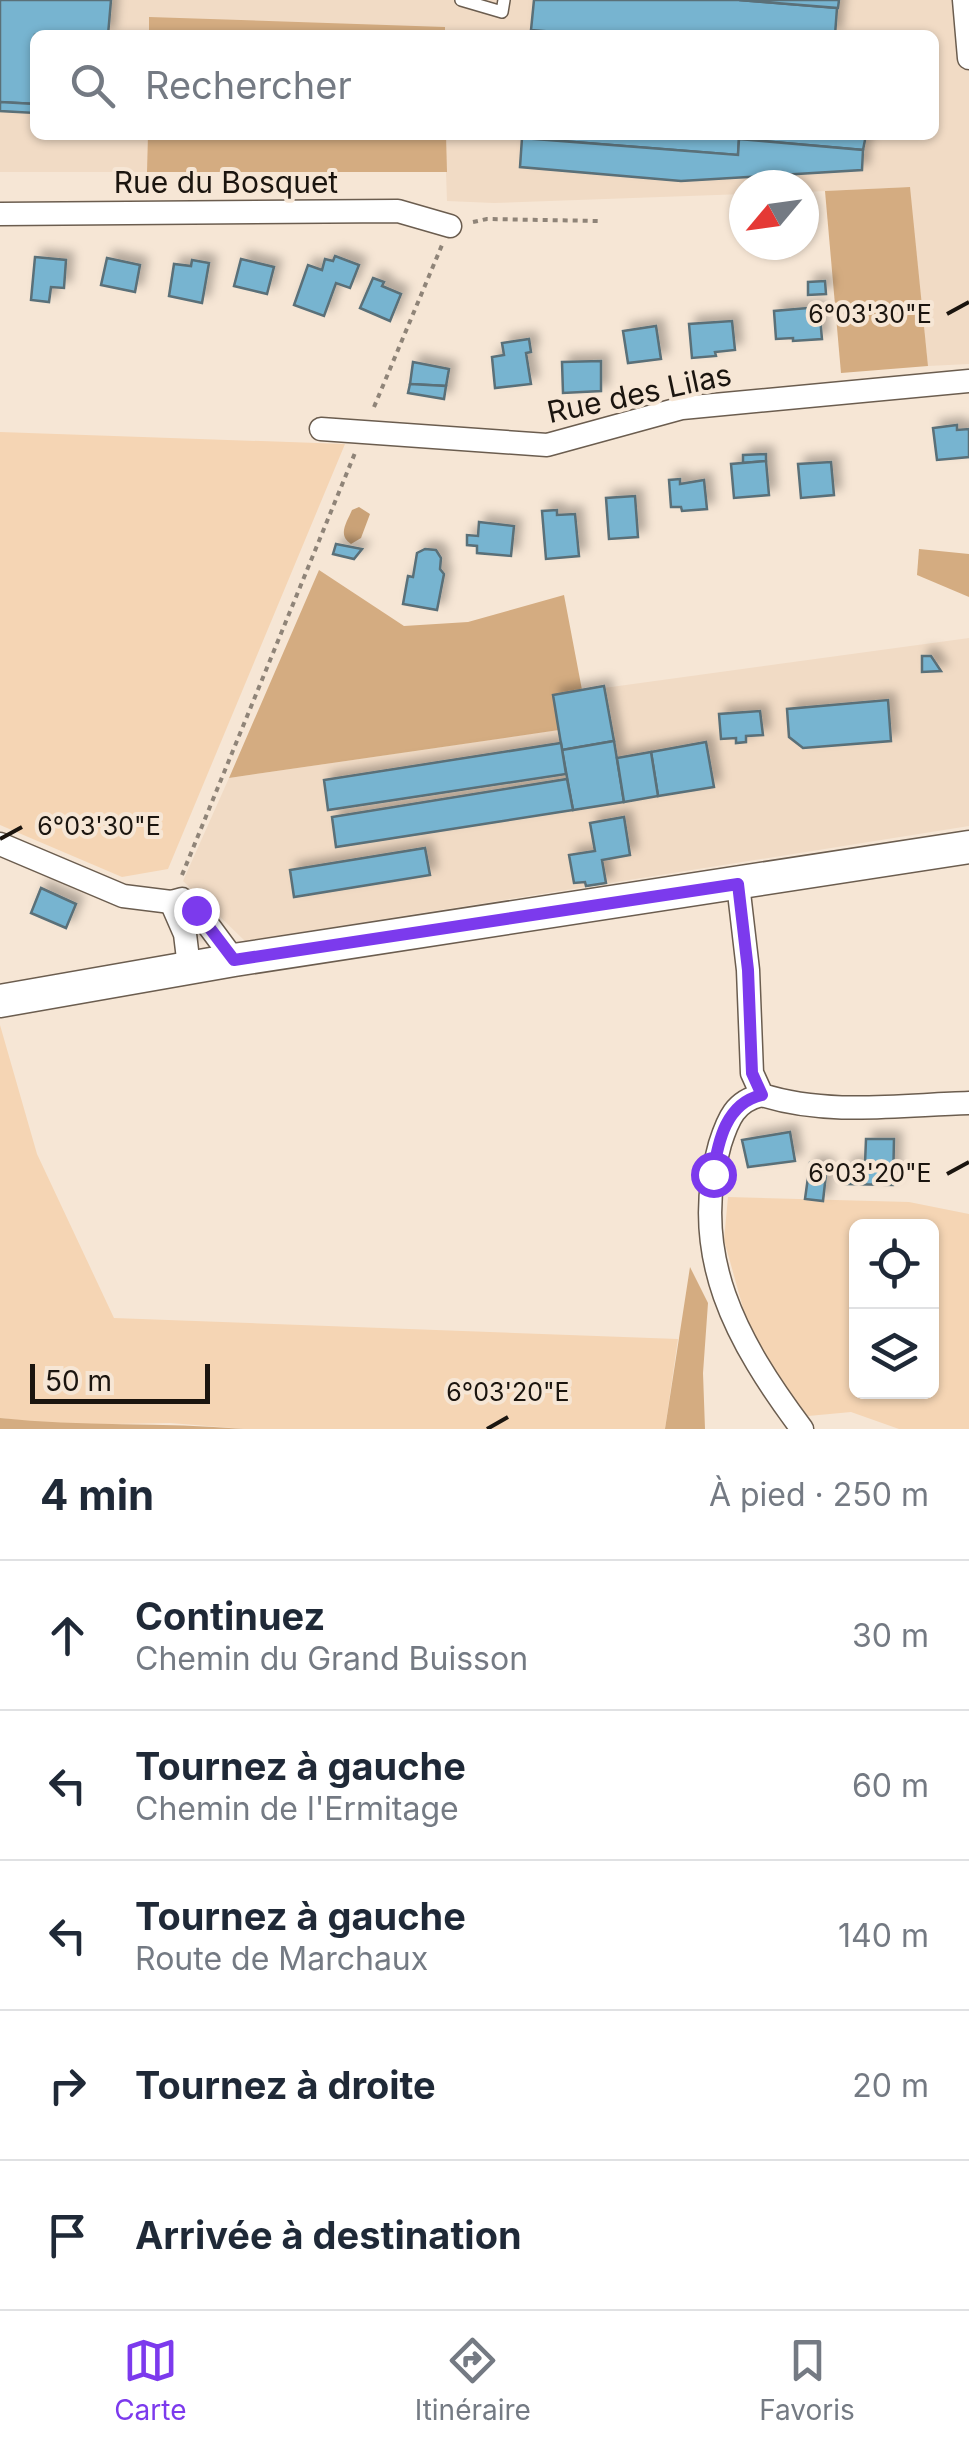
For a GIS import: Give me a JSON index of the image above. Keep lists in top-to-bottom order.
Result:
{
  "streets": {
    "street": ["Rue du Bosquet", "Rue des Lilas"]
  },
  "scale_bar": "50 m",
  "north": "bottom left",
  "page": {
    "search": "Rechercher",
    "scale": "50 m",
    "heading": ["4 min", "À pied · 250 m"],
    "list": [
      ["Continuez", "Chemin du Grand Buisson", "30 m"],
      ["Tournez à gauche", "Chemin de l'Ermitage", "60 m"],
      ["Tournez à gauche", "Route de Marchaux", "140 m"],
      ["Tournez à droite", "20 m"],
      "Arrivée à destination"
    ],
    "nav": ["Carte", "Itinéraire", "Favoris"]
  },
  "coordinates": ["6°03'30\"E", "6°03'20\"E"]
}
